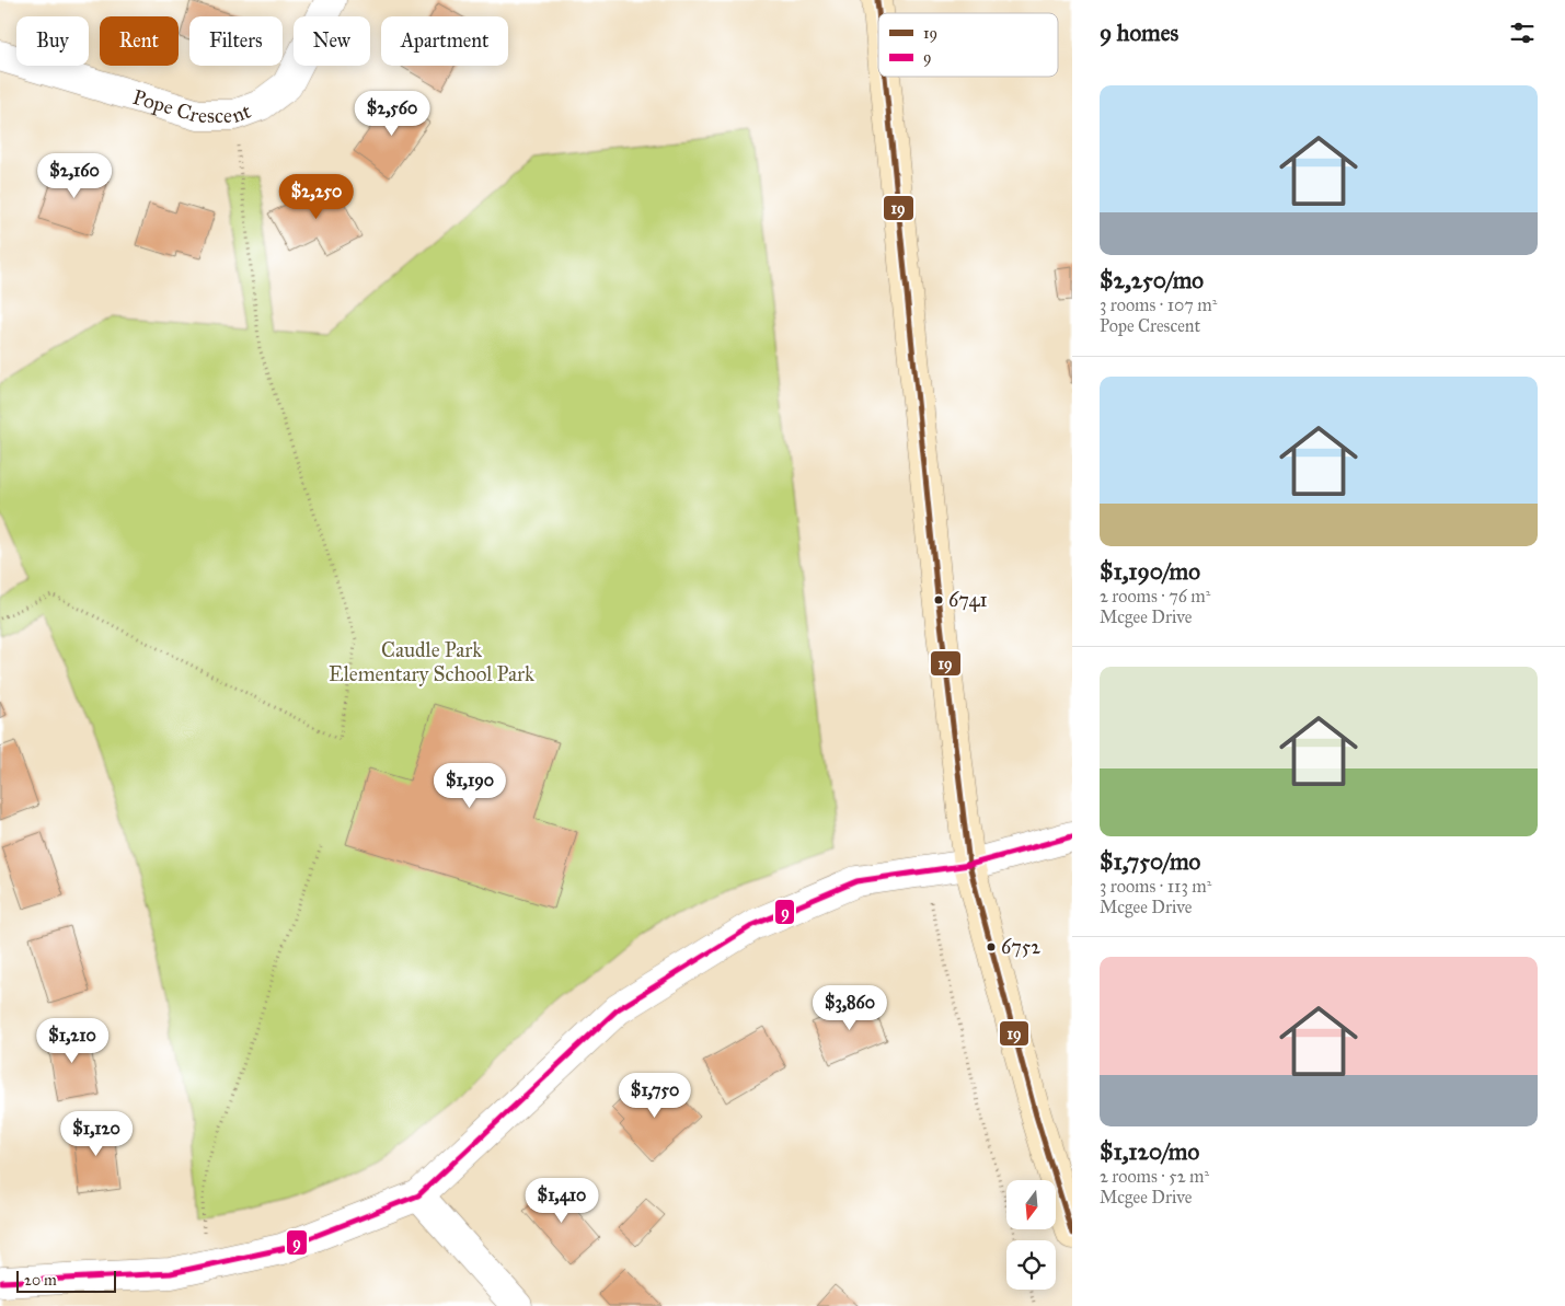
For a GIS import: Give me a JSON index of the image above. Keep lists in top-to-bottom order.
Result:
{
  "streets": {
    "street": ["Pope Crescent"]
  },
  "parks": ["Caudle Park Elementary School Park"],
  "places": ["6741", "6752"],
  "lines": ["transit line 19", "transit line 9"],
  "legend": ["19", "9"],
  "scale_bar": "20 m",
  "north": "bottom",
  "page": {
    "heading": "9 homes",
    "chip": [
      "Buy",
      "Rent",
      "Filters",
      "New",
      "Apartment"
    ],
    "list": [
      {
        "name": "$2,250/mo",
        "note": "3 rooms · 107 m² · Pope Crescent"
      },
      {
        "name": "$1,190/mo",
        "note": "2 rooms · 76 m² · Mcgee Drive"
      },
      {
        "name": "$1,750/mo",
        "note": "3 rooms · 113 m² · Mcgee Drive"
      },
      {
        "name": "$1,120/mo",
        "note": "2 rooms · 52 m² · Mcgee Drive"
      }
    ],
    "price": [
      "$2,560",
      "$2,160",
      "$2,250",
      "$1,190",
      "$3,860",
      "$1,210",
      "$1,750",
      "$1,120",
      "$1,410"
    ],
    "scale": "20 m"
  }
}
